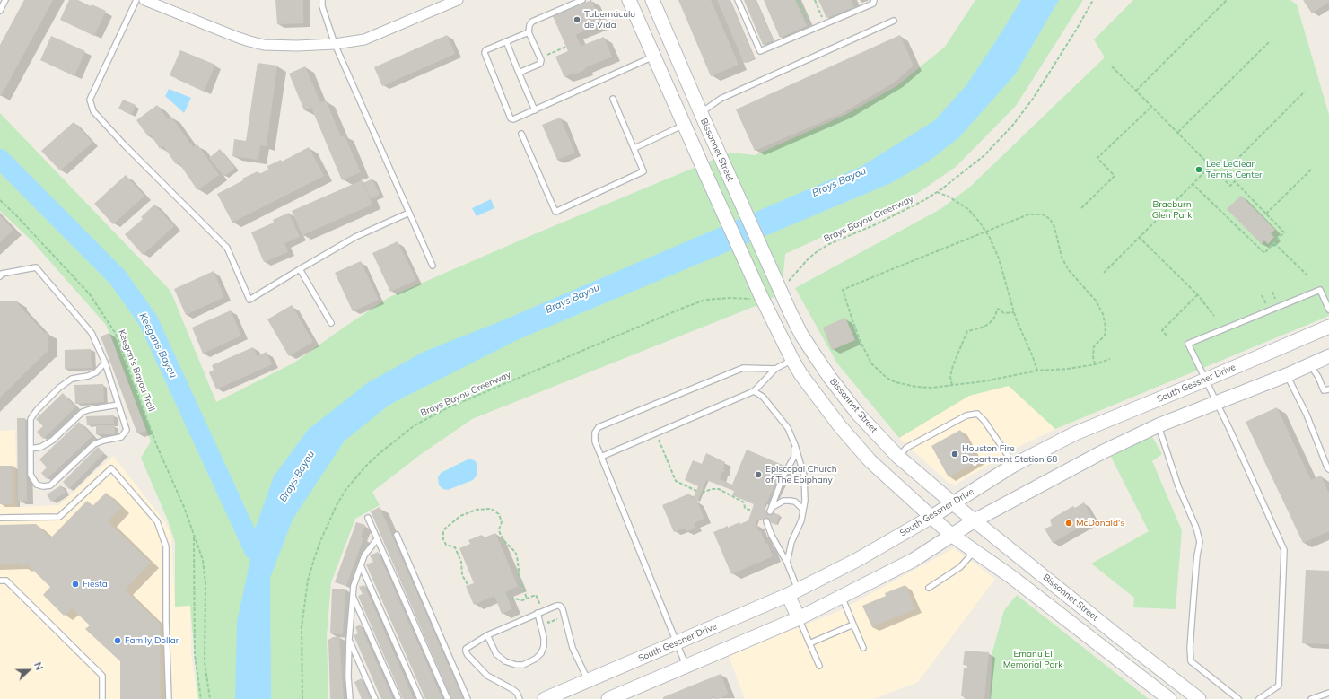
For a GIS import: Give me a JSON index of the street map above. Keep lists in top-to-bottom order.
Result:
{
  "streets": {
    "main road": ["Bissonnet Street", "South Gessner Drive"],
    "path": ["Brays Bayou Greenway", "Keegan's Bayou Trail"]
  },
  "crossings": [
    ["Bissonnet Street", "Brays Bayou Greenway"],
    ["Bissonnet Street", "South Gessner Drive"]
  ],
  "water": ["Brays Bayou", "Keegans Bayou"],
  "parks": ["Braeburn Glen Park", "Emanu El Memorial Park"],
  "places": [
    "Tabernáculo de Vida",
    "Lee LeClear Tennis Center",
    "Houston Fire Department Station 68",
    "Episcopal Church of The Epiphany",
    "McDonald's",
    "Fiesta",
    "Family Dollar"
  ],
  "north": "right"
}
